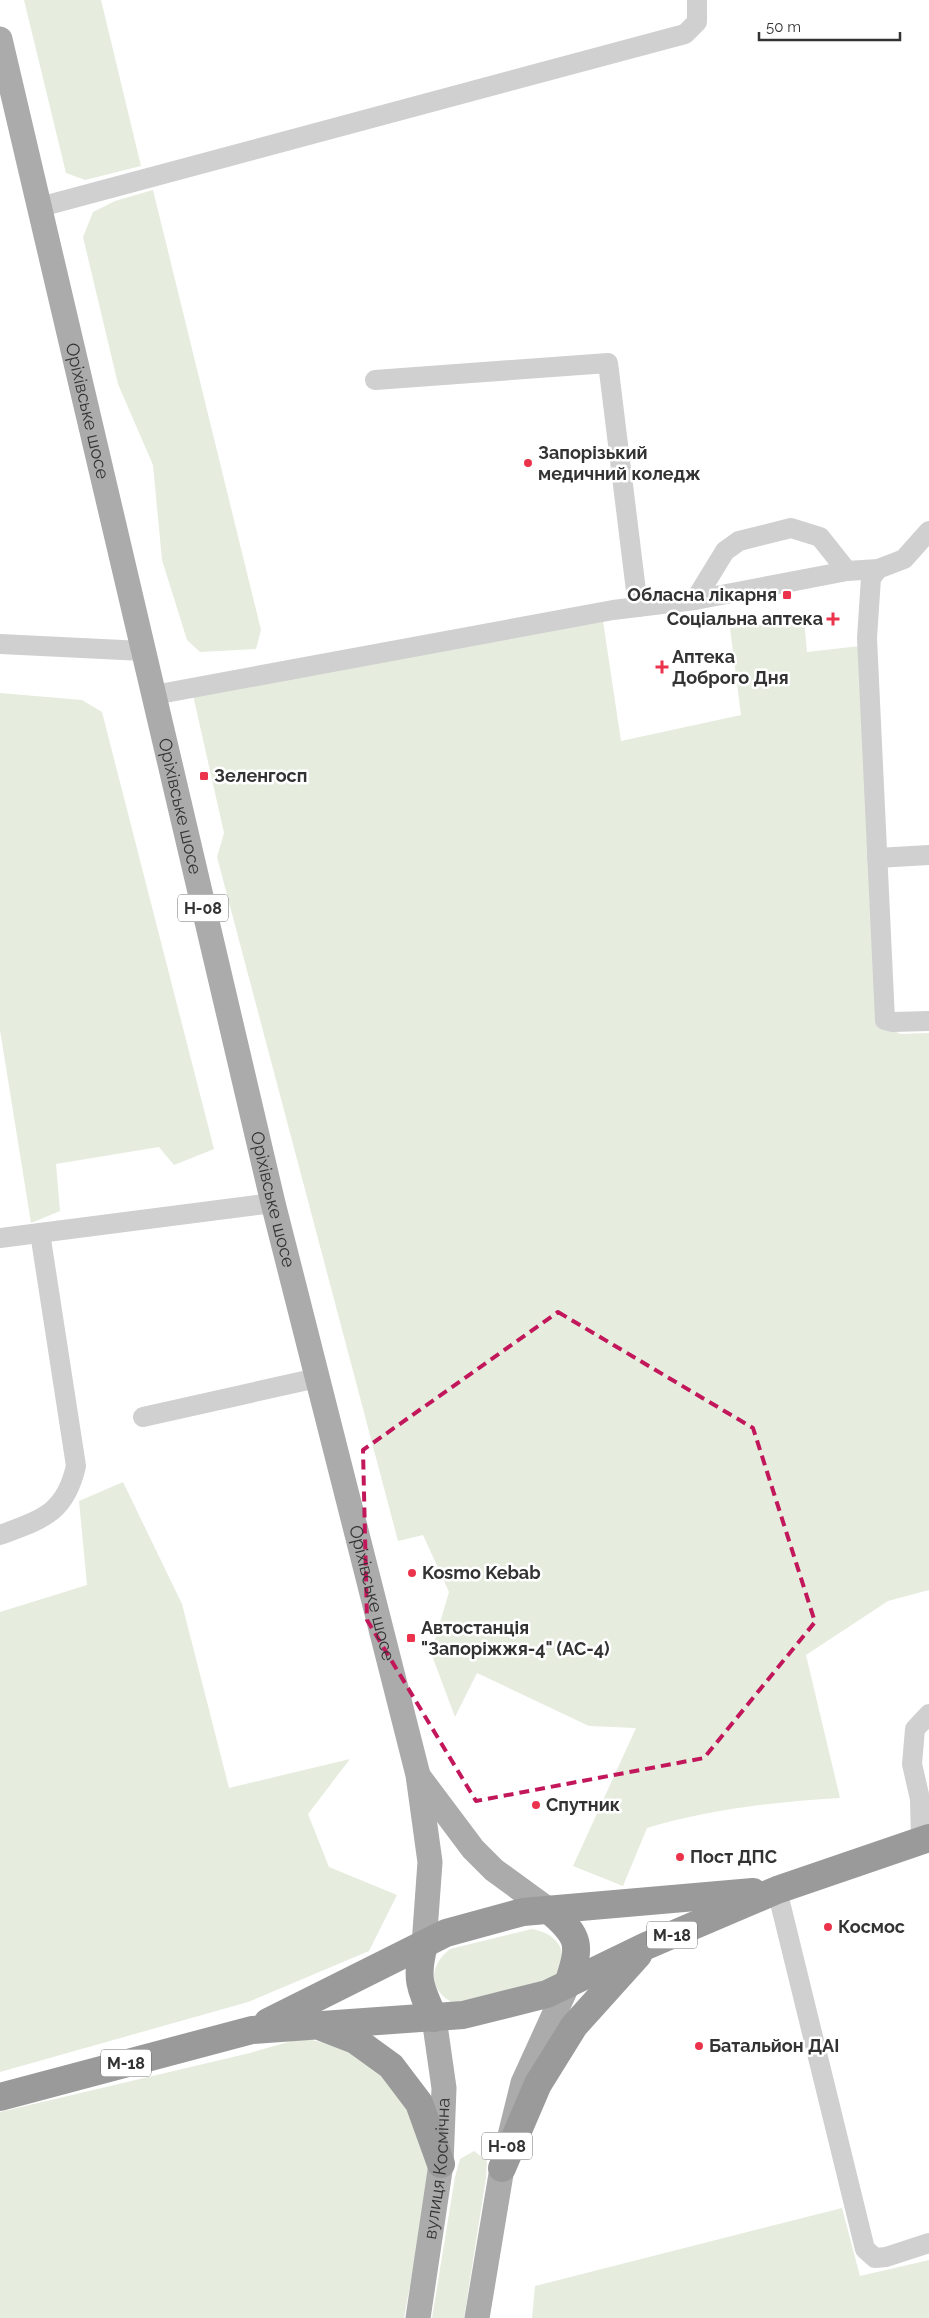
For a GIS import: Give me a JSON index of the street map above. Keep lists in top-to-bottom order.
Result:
{
  "streets": {
    "highway": ["Н-08", "М-18"],
    "main road": ["Оріхівське шосе", "вулиця Космічна"]
  },
  "crossings": [
    ["Оріхівське шосе", "Н-08"],
    ["Оріхівське шосе", "М-18"],
    ["Н-08", "М-18"],
    ["Н-08", "вулиця Космічна"],
    ["М-18", "вулиця Космічна"]
  ],
  "places": {
    "other": [
      "Запорізький медичний коледж",
      "Kosmo Kebab",
      "Спутник",
      "Пост ДПС",
      "Космос",
      "Батальйон ДАI"
    ],
    "transit": ["Обласна лікарня", "Зеленгосп", "Автостанція \"Запоріжжя-4\" (АС-4)"],
    "health": ["Соціальна аптека", "Аптека Доброго Дня"]
  },
  "scale_bar": "50 m"
}
